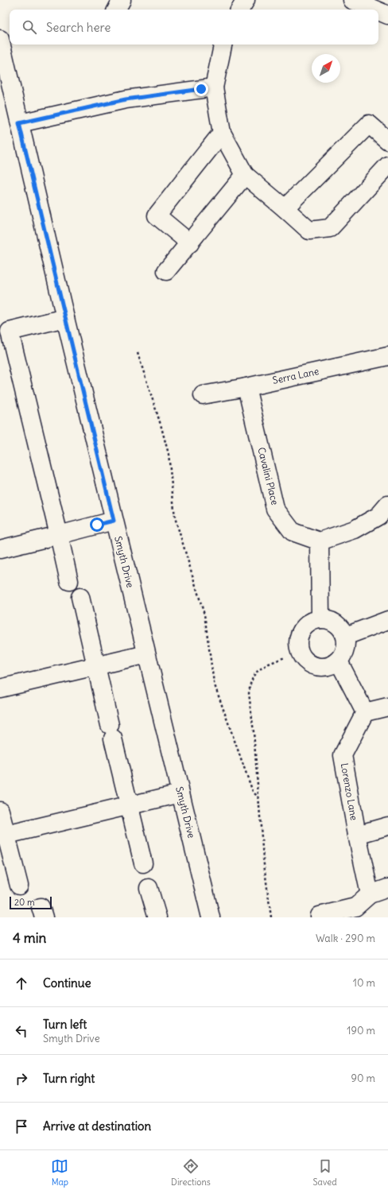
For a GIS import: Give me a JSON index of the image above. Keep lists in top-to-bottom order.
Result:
{
  "streets": {
    "street": [
      "Serra Lane",
      "Cavalini Place",
      "Smyth Drive",
      "Lorenzo Lane"
    ]
  },
  "crossings": [
    ["Serra Lane", "Cavalini Place"]
  ],
  "scale_bar": "20 m",
  "north": "top right",
  "page": {
    "search": "Search here",
    "scale": "20 m",
    "heading": ["4 min", "Walk · 290 m"],
    "list": [
      ["Continue", "10 m"],
      ["Turn left", "Smyth Drive", "190 m"],
      ["Turn right", "90 m"],
      "Arrive at destination"
    ],
    "nav": ["Map", "Directions", "Saved"]
  }
}
